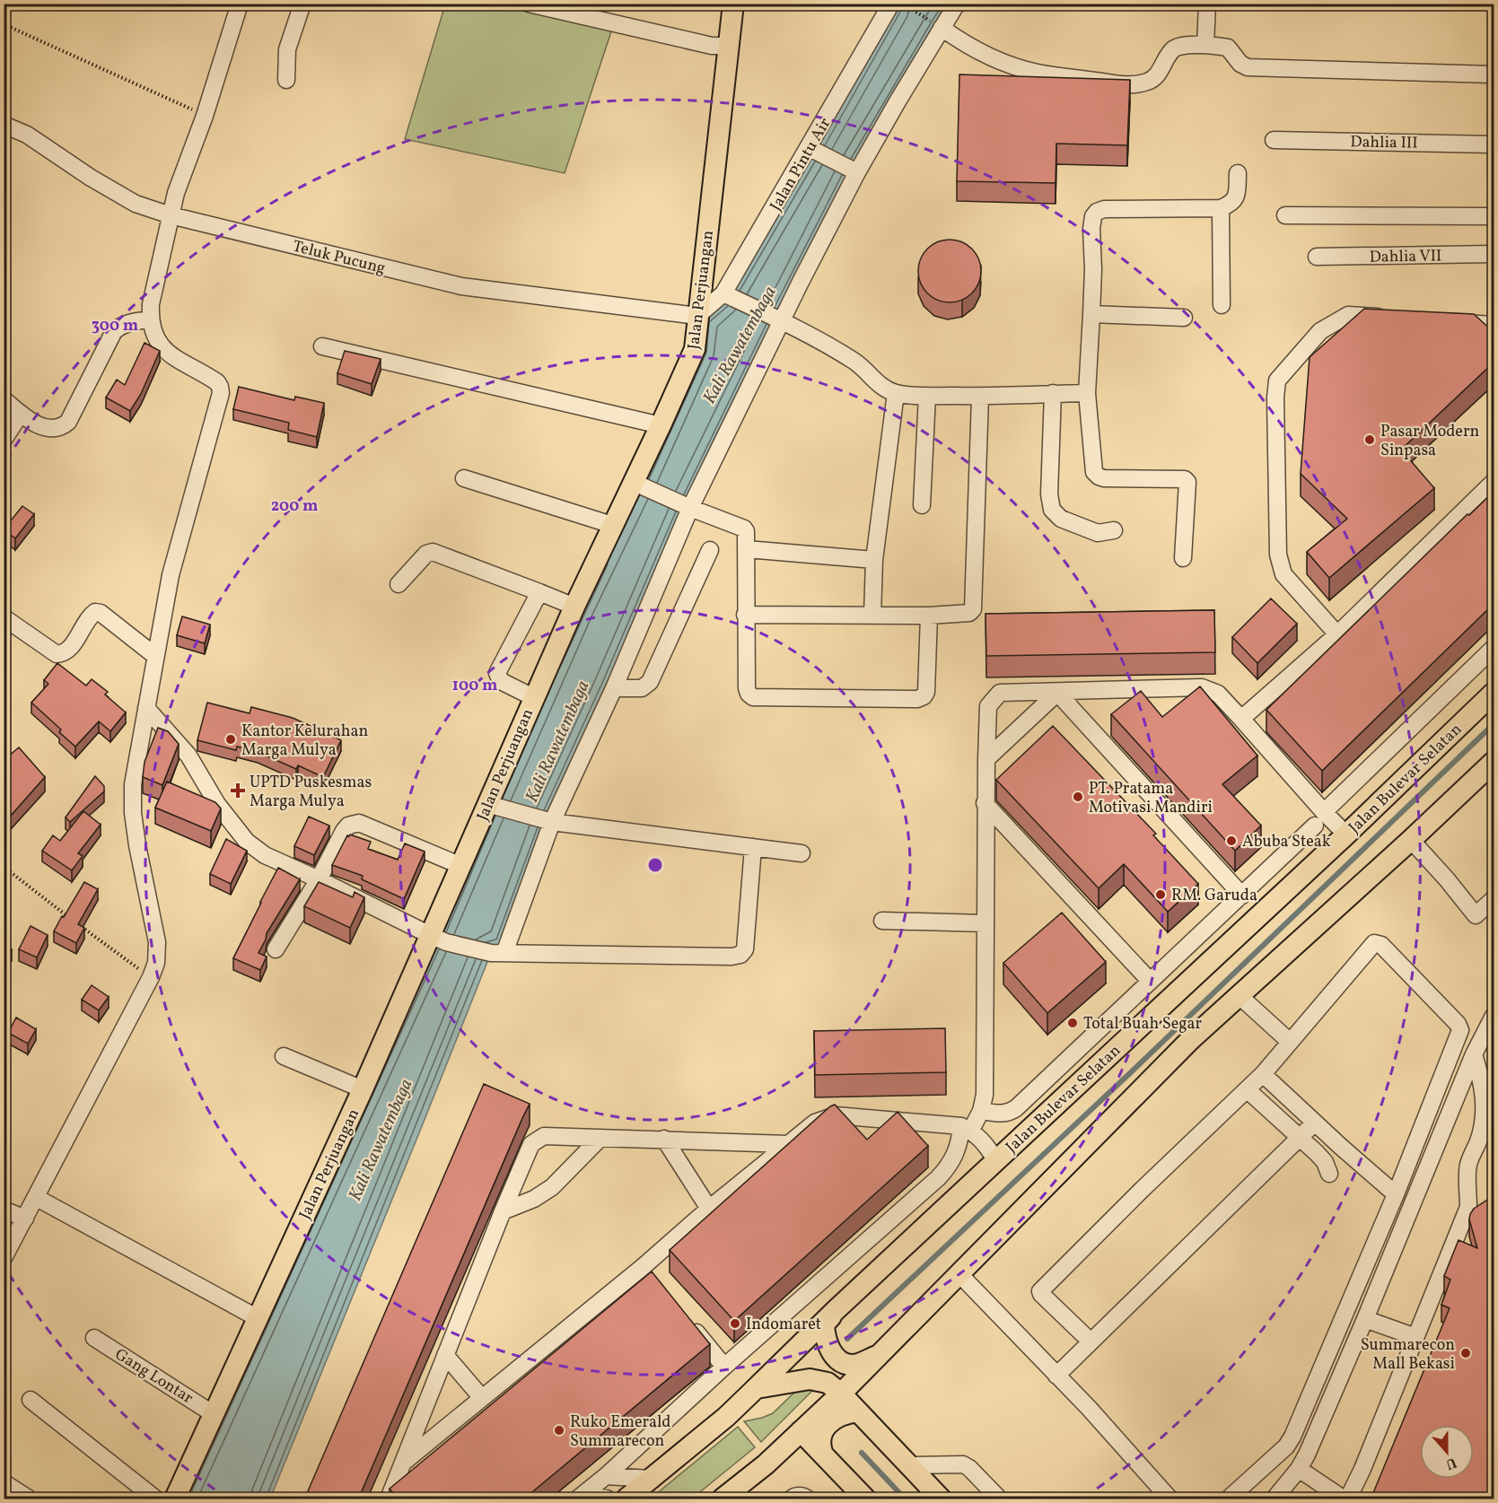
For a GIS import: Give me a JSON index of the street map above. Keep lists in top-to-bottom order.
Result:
{
  "streets": {
    "main road": ["Jalan Perjuangan", "Jalan Bulevar Selatan"],
    "street": [
      "Dahlia III",
      "Jalan Pintu Air",
      "Dahlia VII",
      "Teluk Pucung",
      "Gang Lontar"
    ]
  },
  "crossings": [
    ["Jalan Pintu Air", "Teluk Pucung"],
    ["Jalan Pintu Air", "Jalan Perjuangan"],
    ["Teluk Pucung", "Jalan Perjuangan"],
    ["Jalan Perjuangan", "Gang Lontar"]
  ],
  "water": ["Kali Rawatembaga"],
  "places": {
    "other": [
      "Pasar Modern Sinpasa",
      "Kantor Kelurahan Marga Mulya",
      "PT. Pratama Motivasi Mandiri",
      "Abuba Steak",
      "RM. Garuda",
      "Total Buah Segar",
      "Indomaret",
      "Summarecon Mall Bekasi",
      "Ruko Emerald Summarecon"
    ],
    "health": ["UPTD Puskesmas Marga Mulya"]
  },
  "north": "bottom",
  "rings": ["300 m", "200 m", "100 m"]
}
